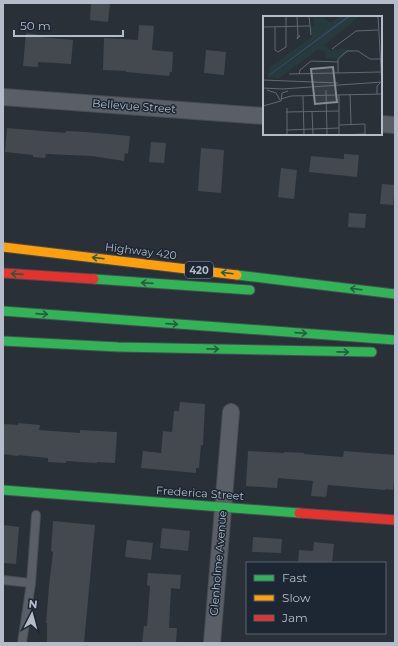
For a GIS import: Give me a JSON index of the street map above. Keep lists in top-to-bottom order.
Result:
{
  "streets": {
    "main road": ["Highway 420", "420", "Frederica Street"],
    "street": ["Bellevue Street", "Glenholme Avenue"]
  },
  "crossings": [
    ["Frederica Street", "Glenholme Avenue"]
  ],
  "legend": ["Fast", "Slow", "Jam"],
  "scale_bar": "50 m",
  "north": "top"
}
